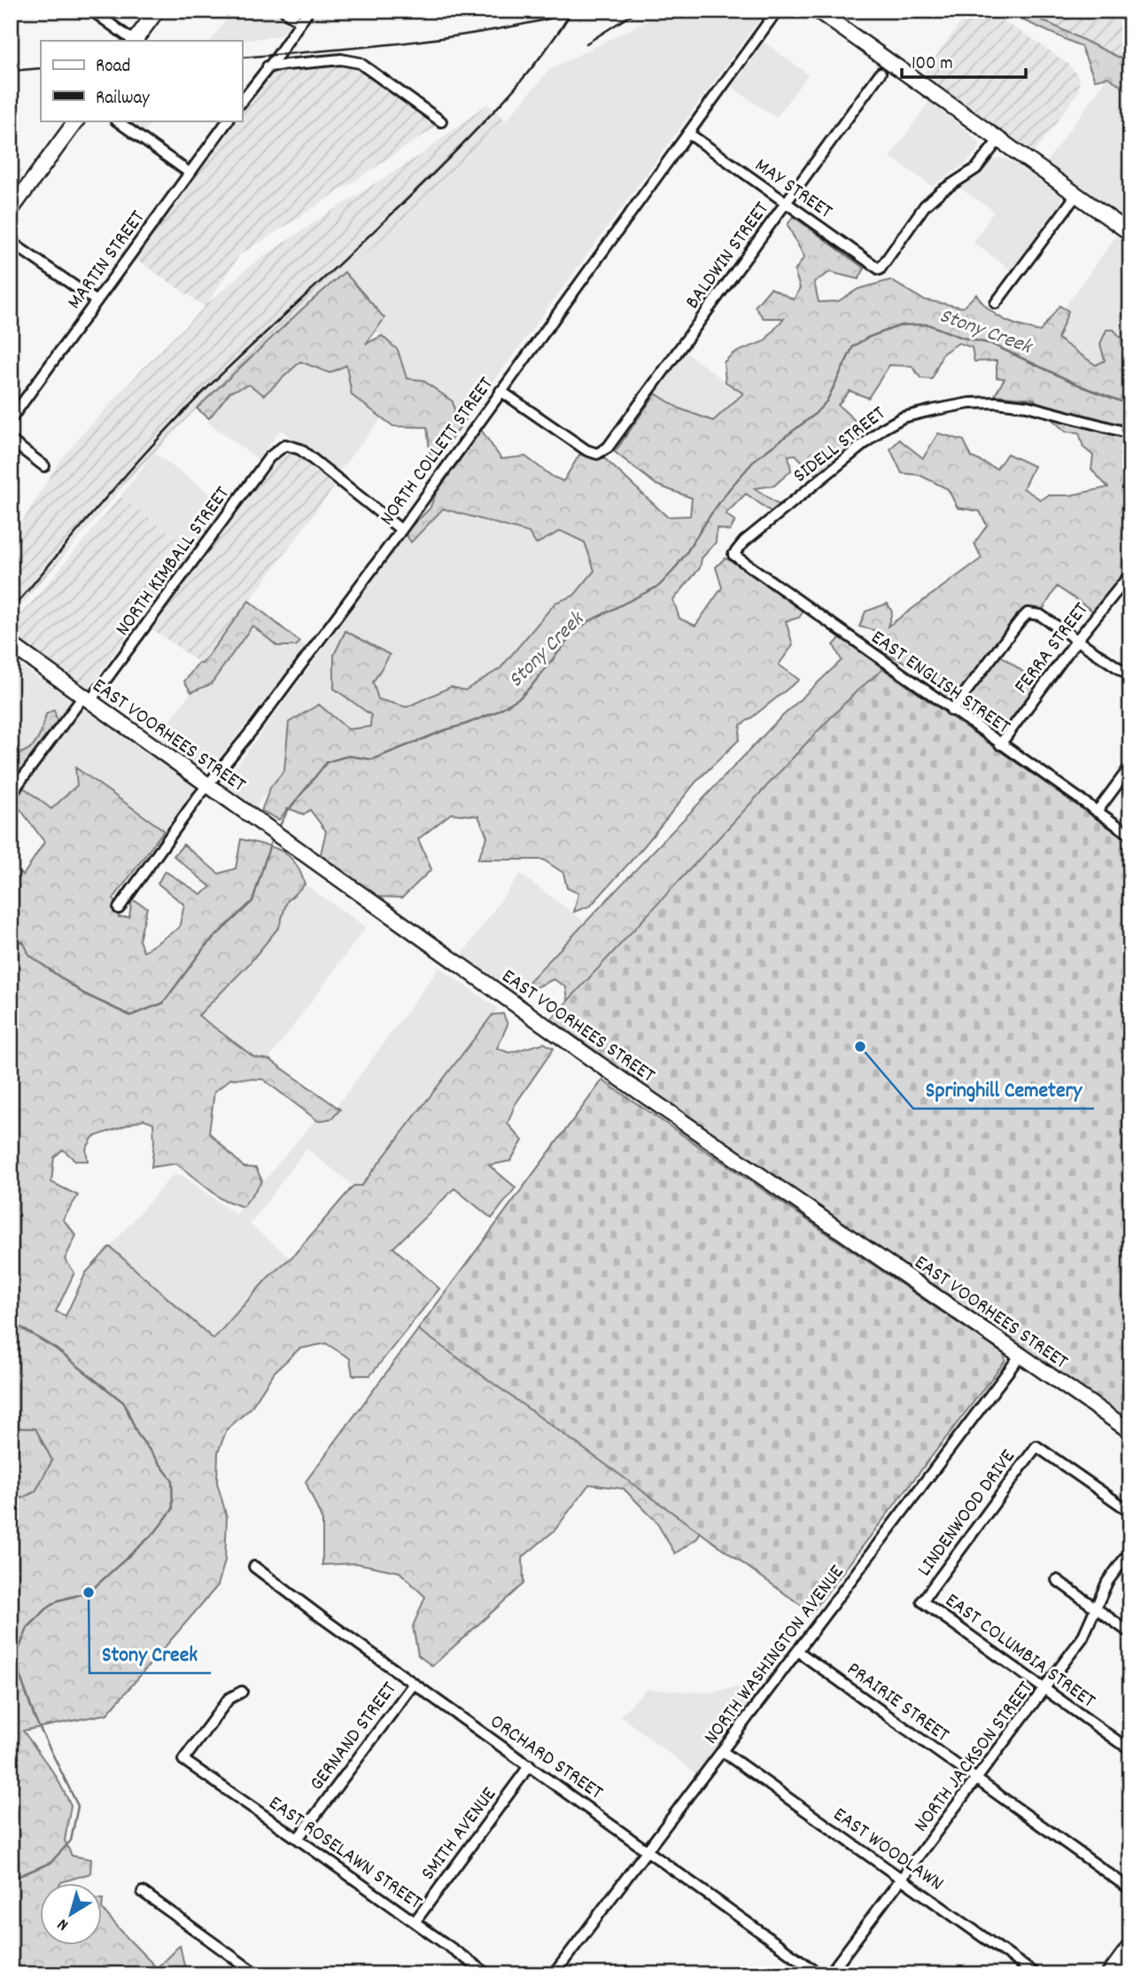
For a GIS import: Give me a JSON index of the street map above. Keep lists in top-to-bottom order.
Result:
{
  "streets": {
    "main road": ["EAST VOORHEES STREET"],
    "street": [
      "MAY STREET",
      "BALDWIN STREET",
      "MARTIN STREET",
      "SIDELL STREET",
      "NORTH COLLETT STREET",
      "NORTH KIMBALL STREET",
      "FERRA STREET",
      "EAST ENGLISH STREET",
      "LINDENWOOD DRIVE",
      "EAST COLUMBIA STREET",
      "NORTH WASHINGTON AVENUE",
      "PRAIRIE STREET",
      "GERNAND STREET",
      "ORCHARD STREET",
      "NORTH JACKSON STREET",
      "SMITH AVENUE",
      "EAST WOODLAWN",
      "EAST ROSELAWN STREET"
    ]
  },
  "crossings": [
    ["MAY STREET", "BALDWIN STREET"],
    ["MAY STREET", "NORTH COLLETT STREET"],
    ["BALDWIN STREET", "NORTH COLLETT STREET"],
    ["SIDELL STREET", "EAST ENGLISH STREET"],
    ["NORTH COLLETT STREET", "NORTH KIMBALL STREET"],
    ["NORTH COLLETT STREET", "EAST VOORHEES STREET"],
    ["NORTH KIMBALL STREET", "EAST VOORHEES STREET"],
    ["FERRA STREET", "EAST ENGLISH STREET"],
    ["EAST VOORHEES STREET", "NORTH WASHINGTON AVENUE"],
    ["LINDENWOOD DRIVE", "EAST COLUMBIA STREET"],
    ["EAST COLUMBIA STREET", "NORTH JACKSON STREET"],
    ["NORTH WASHINGTON AVENUE", "PRAIRIE STREET"],
    ["NORTH WASHINGTON AVENUE", "ORCHARD STREET"],
    ["NORTH WASHINGTON AVENUE", "EAST WOODLAWN"],
    ["PRAIRIE STREET", "NORTH JACKSON STREET"],
    ["GERNAND STREET", "ORCHARD STREET"],
    ["GERNAND STREET", "EAST ROSELAWN STREET"],
    ["ORCHARD STREET", "SMITH AVENUE"],
    ["NORTH JACKSON STREET", "EAST WOODLAWN"],
    ["SMITH AVENUE", "EAST ROSELAWN STREET"]
  ],
  "water": ["Stony Creek"],
  "places": ["Springhill Cemetery", "Stony Creek"],
  "legend": ["Road", "Railway"],
  "scale_bar": "100 m",
  "north": "bottom left"
}
